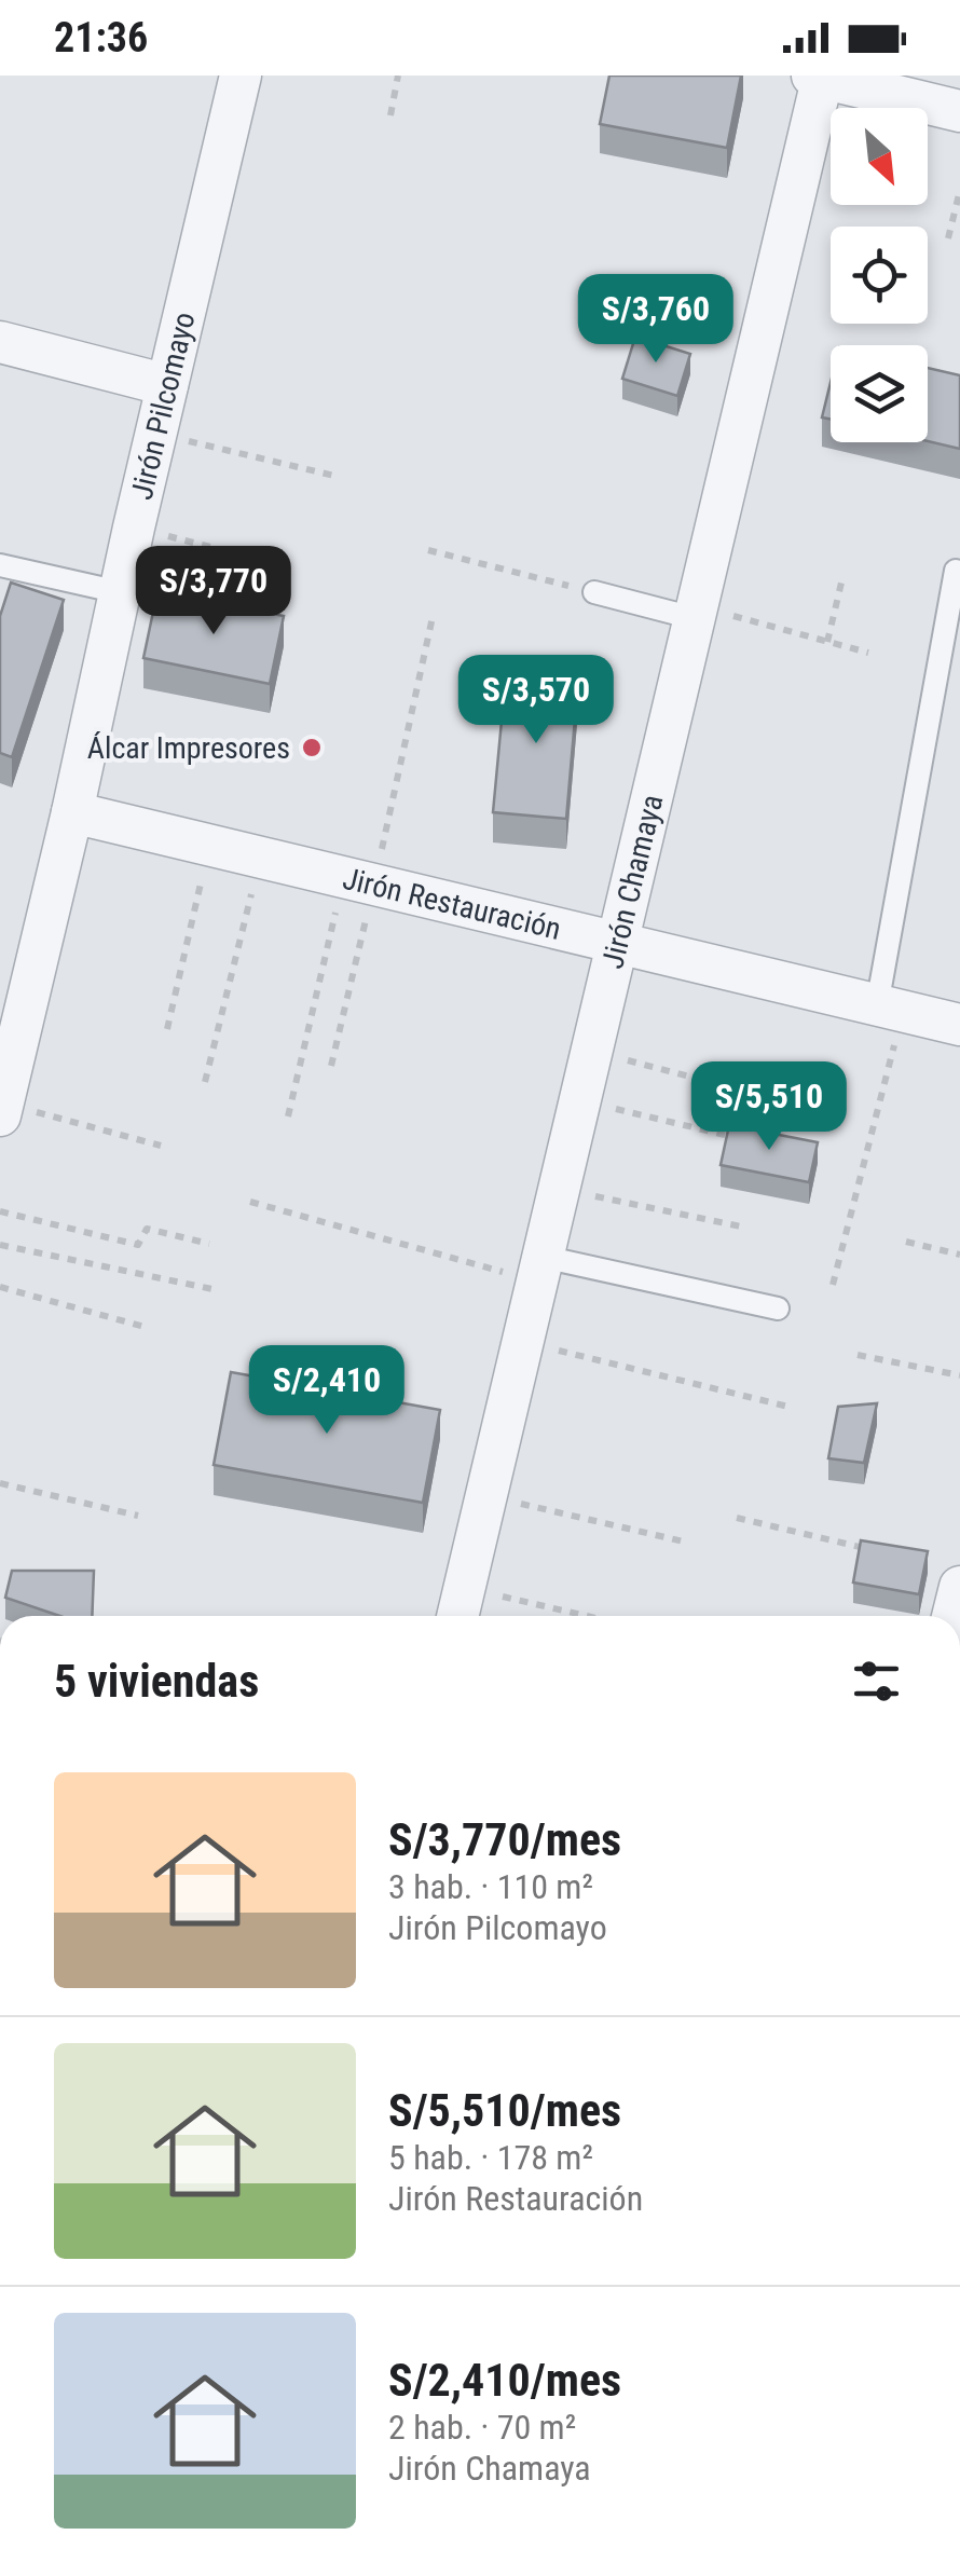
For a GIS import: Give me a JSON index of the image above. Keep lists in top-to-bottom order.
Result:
{
  "streets": {
    "street": ["Jirón Pilcomayo", "Jirón Chamaya", "Jirón Restauración"]
  },
  "crossings": [
    ["Jirón Pilcomayo", "Jirón Restauración"],
    ["Jirón Chamaya", "Jirón Restauración"]
  ],
  "places": ["Álcar Impresores"],
  "north": "bottom right",
  "page": {
    "status": "21:36",
    "price": [
      "S/3,760",
      "S/3,770",
      "S/3,570",
      "S/5,510",
      "S/2,410"
    ],
    "heading": "5 viviendas",
    "list": [
      {
        "name": "S/3,770/mes",
        "note": "3 hab. · 110 m² · Jirón Pilcomayo"
      },
      {
        "name": "S/5,510/mes",
        "note": "5 hab. · 178 m² · Jirón Restauración"
      },
      {
        "name": "S/2,410/mes",
        "note": "2 hab. · 70 m² · Jirón Chamaya"
      }
    ]
  }
}
